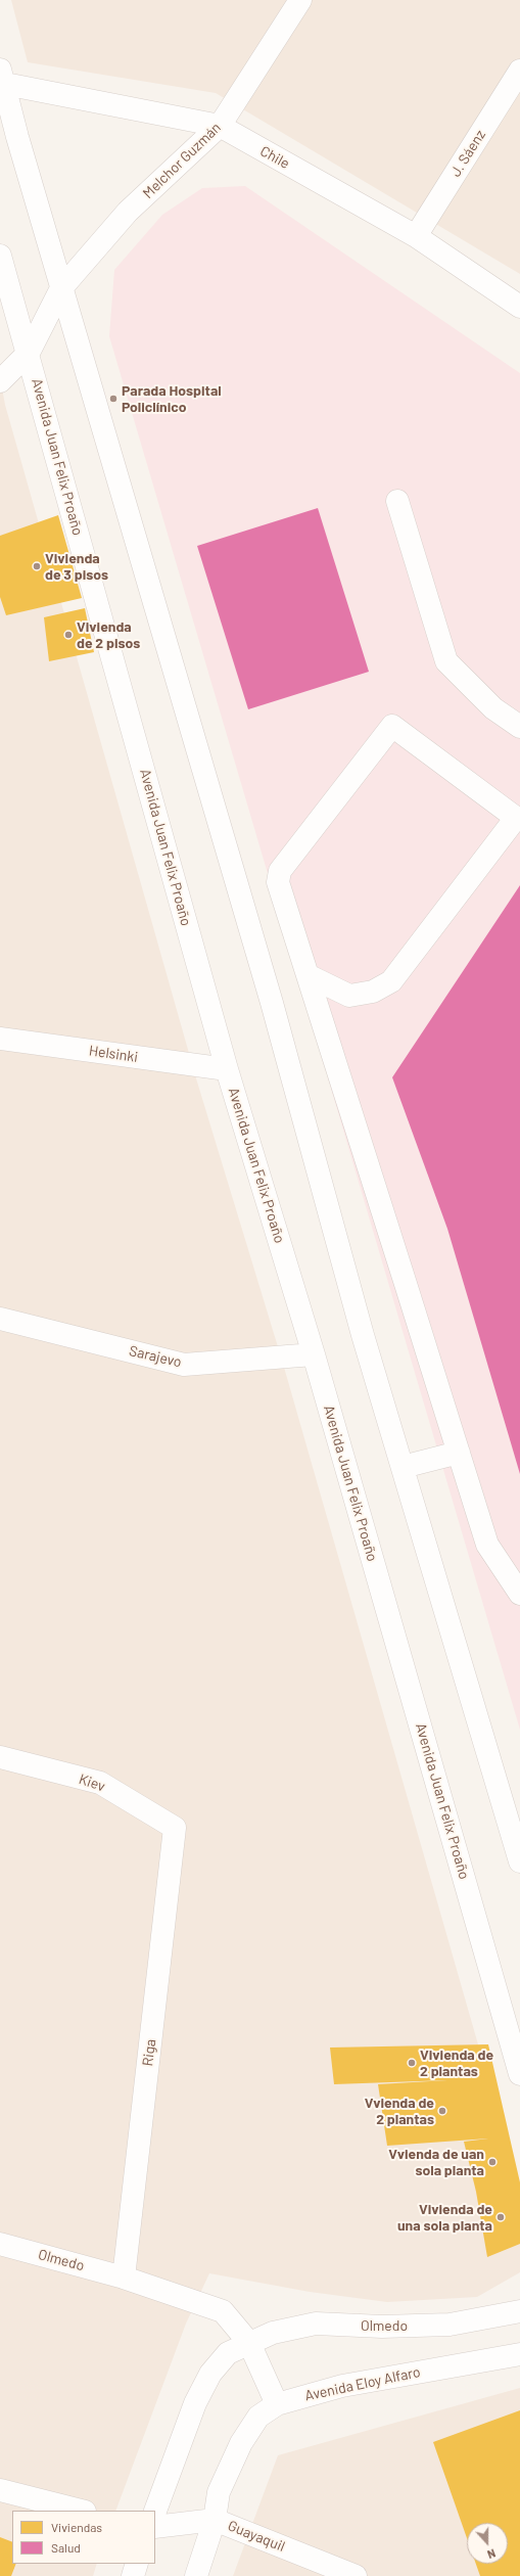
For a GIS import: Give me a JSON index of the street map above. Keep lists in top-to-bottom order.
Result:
{
  "streets": {
    "street": [
      "J. Sáenz",
      "Chile",
      "Melchor Guzmán",
      "Avenida Juan Felix Proaño",
      "Helsinki",
      "Sarajevo",
      "Kiev",
      "Riga",
      "Olmedo",
      "Avenida Eloy Alfaro",
      "Guayaquil"
    ]
  },
  "crossings": [
    ["J. Sáenz", "Chile"],
    ["Chile", "Melchor Guzmán"],
    ["Melchor Guzmán", "Avenida Juan Felix Proaño"],
    ["Avenida Juan Felix Proaño", "Helsinki"],
    ["Avenida Juan Felix Proaño", "Sarajevo"],
    ["Kiev", "Riga"],
    ["Riga", "Olmedo"],
    ["Olmedo", "Avenida Eloy Alfaro"],
    ["Avenida Eloy Alfaro", "Guayaquil"]
  ],
  "places": [
    "Parada Hospital Policlínico",
    "Vivienda de 3 pisos",
    "Vivienda de 2 pisos",
    "Vivienda de 2 plantas",
    "Vvienda de 2 plantas",
    "Vvienda de uan sola planta",
    "Vivienda de una sola planta"
  ],
  "legend": ["Viviendas", "Salud"],
  "north": "bottom"
}
